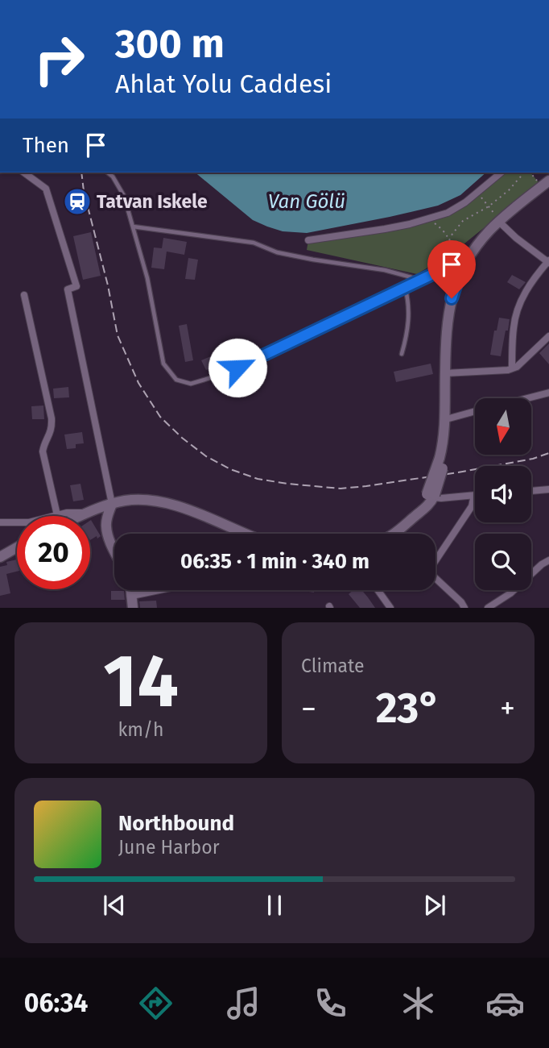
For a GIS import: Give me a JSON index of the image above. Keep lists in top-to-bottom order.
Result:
{
  "water": ["Van Gölü"],
  "places": {
    "station": ["Tatvan Iskele"]
  },
  "north": "bottom",
  "page": {
    "turn": ["300 m", "Ahlat Yolu Caddesi"],
    "then": "Then",
    "limit": "20",
    "trip": "06:35 · 1 min · 340 m",
    "tile": [
      ["14", "km/h"],
      "Climate"
    ],
    "heat": ["−", "23°", "+"],
    "song": ["Northbound", "June Harbor"],
    "tabs": "06:34"
  }
}
